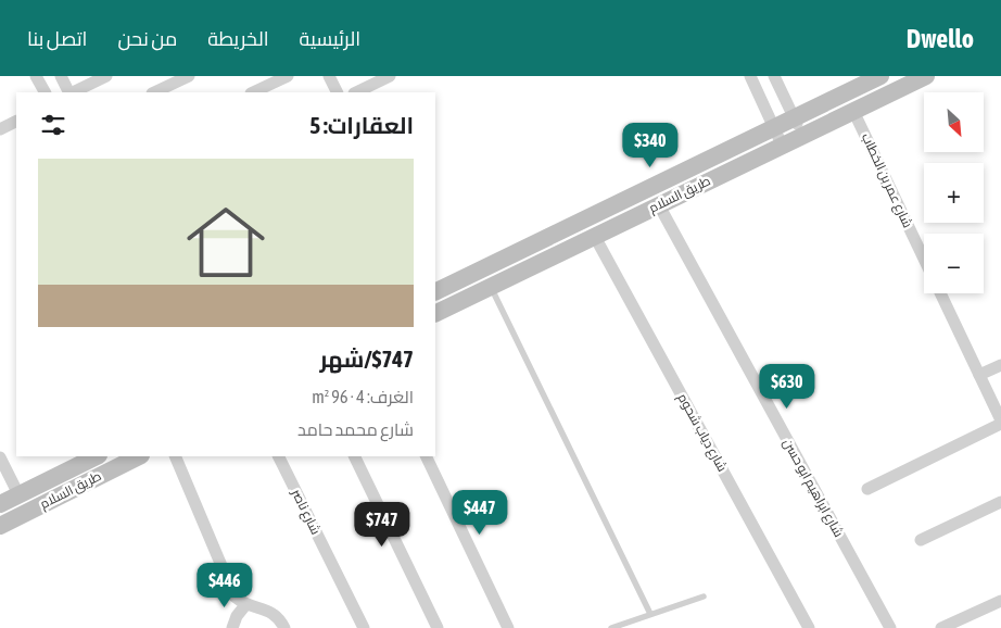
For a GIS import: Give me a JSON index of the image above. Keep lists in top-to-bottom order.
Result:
{
  "streets": {
    "main road": ["طريق السلام"],
    "street": [
      "شارع عمر بن الخطاب",
      "شارع دياب شحوم",
      "شارع ابراهيم ابو حسن",
      "شارع ناصر"
    ]
  },
  "crossings": [
    ["شارع عمر بن الخطاب", "طريق السلام"],
    ["طريق السلام", "شارع دياب شحوم"],
    ["طريق السلام", "شارع ابراهيم ابو حسن"]
  ],
  "north": "bottom right",
  "page": {
    "header": "Dwello",
    "nav": [
      "الرئيسية",
      "الخريطة",
      "من نحن",
      "اتصل بنا"
    ],
    "map_buttons": ["+", "−"],
    "heading": "العقارات: 5",
    "price": [
      "$340",
      "$630",
      "$447",
      "$747",
      "$446"
    ],
    "list": [
      {
        "name": "$747/شهر",
        "note": "الغرف: 4 · 96 m² · شارع محمد حامد"
      }
    ]
  }
}
